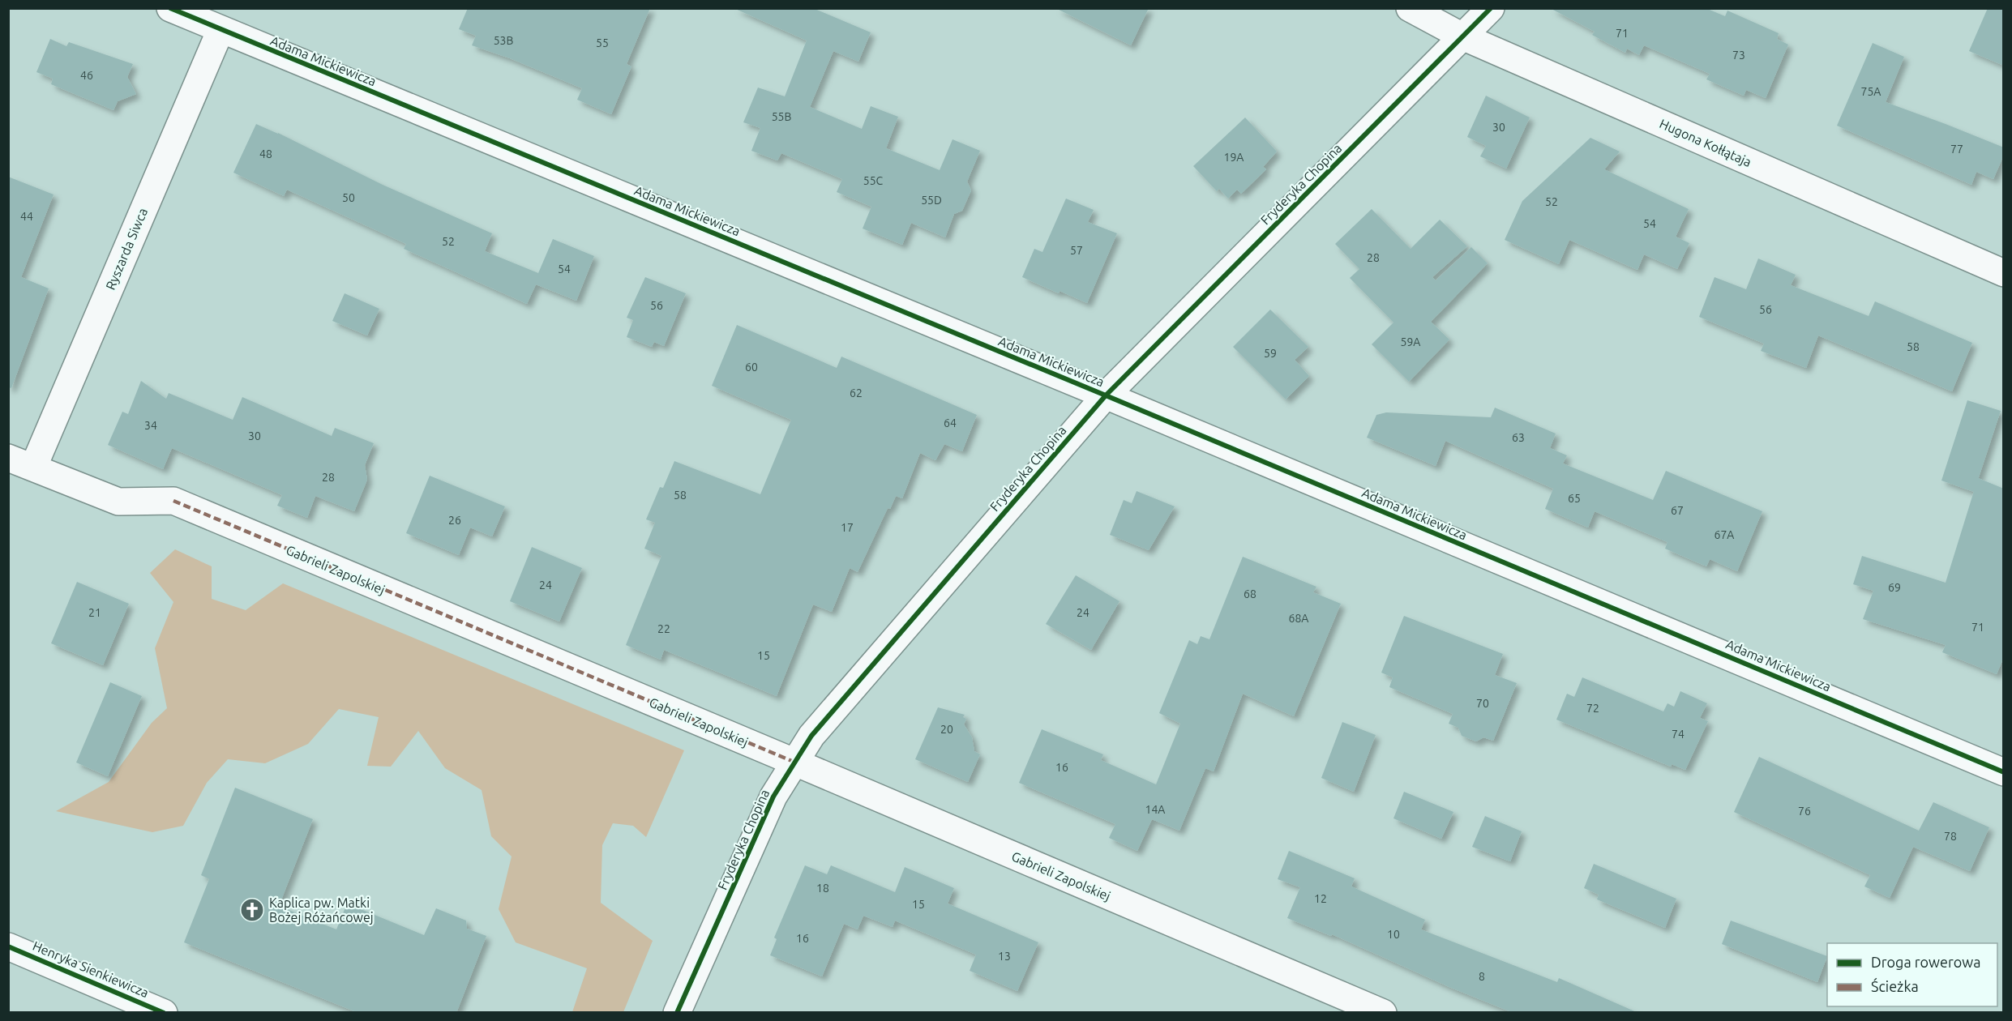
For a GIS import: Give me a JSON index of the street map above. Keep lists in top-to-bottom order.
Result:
{
  "streets": {
    "street": [
      "Adama Mickiewicza",
      "Hugona Kołłątaja",
      "Fryderyka Chopina",
      "Ryszarda Siwca",
      "Gabrieli Zapolskiej",
      "Henryka Sienkiewicza"
    ]
  },
  "crossings": [
    ["Adama Mickiewicza", "Fryderyka Chopina"],
    ["Adama Mickiewicza", "Ryszarda Siwca"],
    ["Hugona Kołłątaja", "Fryderyka Chopina"],
    ["Fryderyka Chopina", "Gabrieli Zapolskiej"],
    ["Ryszarda Siwca", "Gabrieli Zapolskiej"]
  ],
  "places": {
    "church": ["Kaplica pw. Matki Bożej Różańcowej"]
  },
  "house_numbers": [
    "71",
    "53B",
    "55",
    "73",
    "46",
    "75A",
    "55B",
    "30",
    "77",
    "48",
    "19A",
    "55C",
    "50",
    "55D",
    "52",
    "44",
    "54",
    "52",
    "57",
    "28",
    "54",
    "56",
    "56",
    "59A",
    "58",
    "59",
    "60",
    "62",
    "64",
    "34",
    "30",
    "63",
    "28",
    "58",
    "65",
    "67",
    "26",
    "17",
    "67A",
    "24",
    "69",
    "68",
    "21",
    "24",
    "68A",
    "71",
    "22",
    "15",
    "70",
    "72",
    "20",
    "74",
    "16",
    "14A",
    "76",
    "78",
    "18",
    "12",
    "15",
    "10",
    "16",
    "13",
    "8"
  ],
  "legend": ["Droga rowerowa", "Ścieżka"]
}
